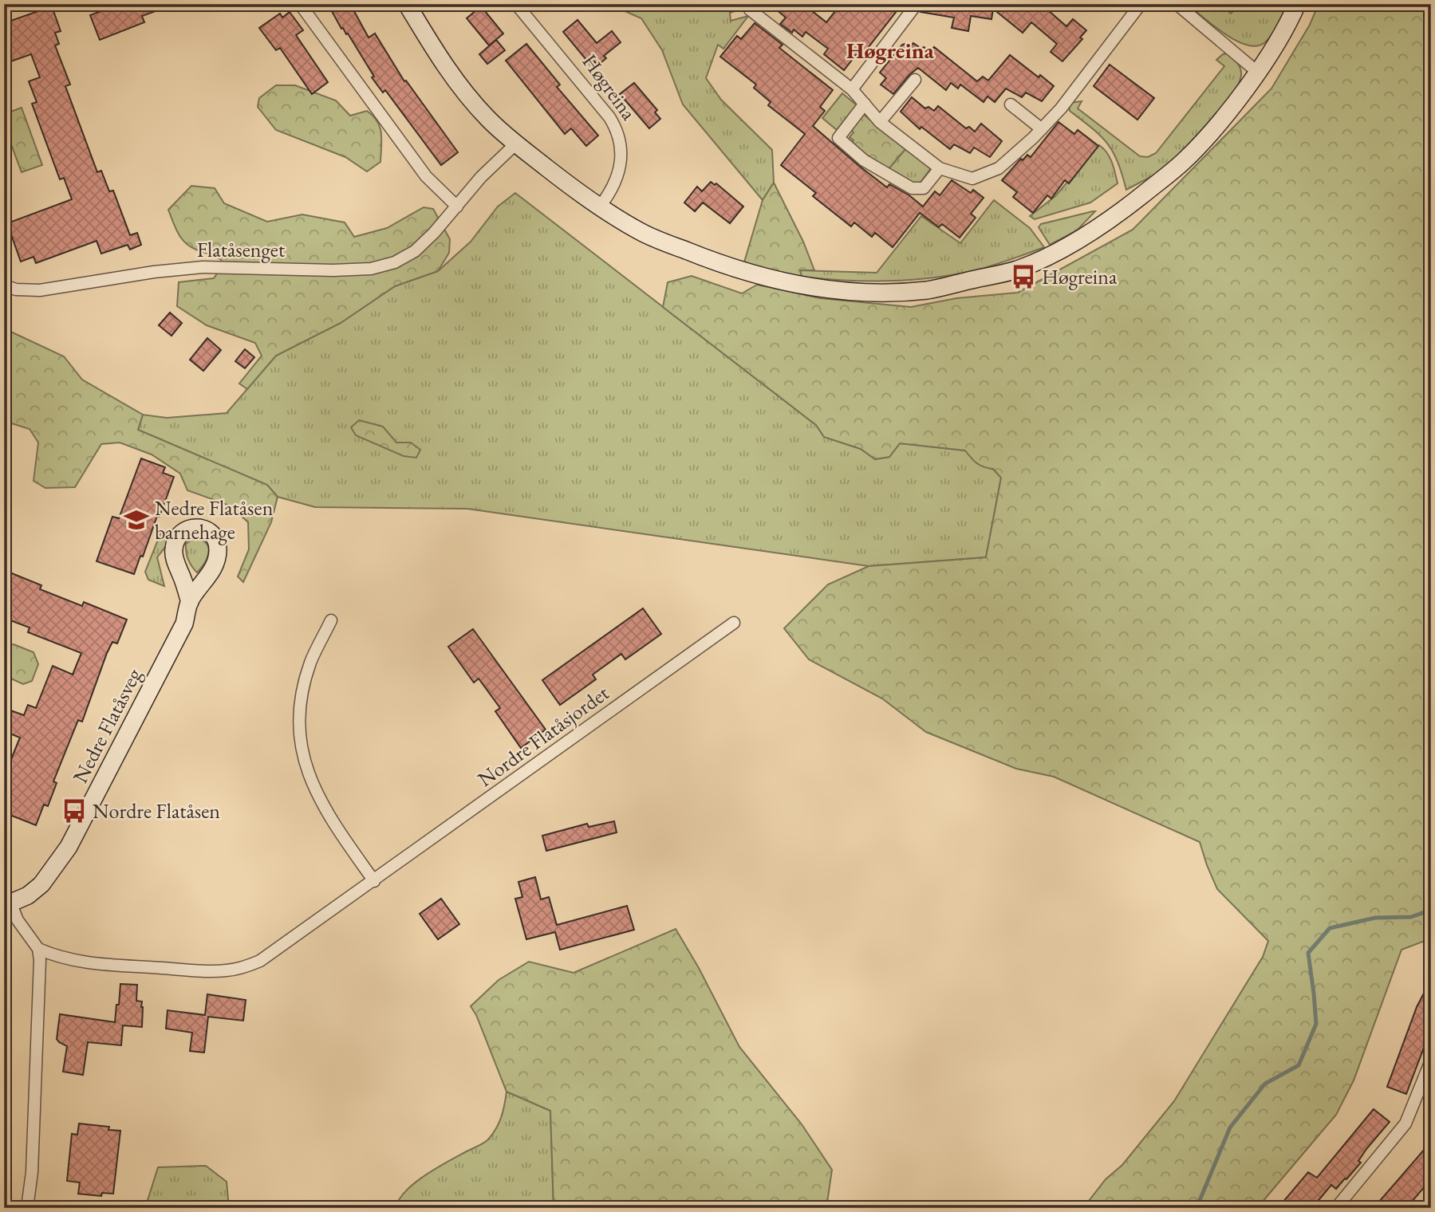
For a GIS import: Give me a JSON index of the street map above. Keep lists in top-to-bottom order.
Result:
{
  "streets": {
    "street": [
      "Høgreina",
      "Flatåsenget",
      "Nedre Flatåsveg",
      "Nordre Flatåsjordet"
    ]
  },
  "districts": ["Høgreina"],
  "places": {
    "bus stop": ["Høgreina", "Nordre Flatåsen"],
    "school or university": ["Nedre Flatåsen barnehage"]
  }
}
